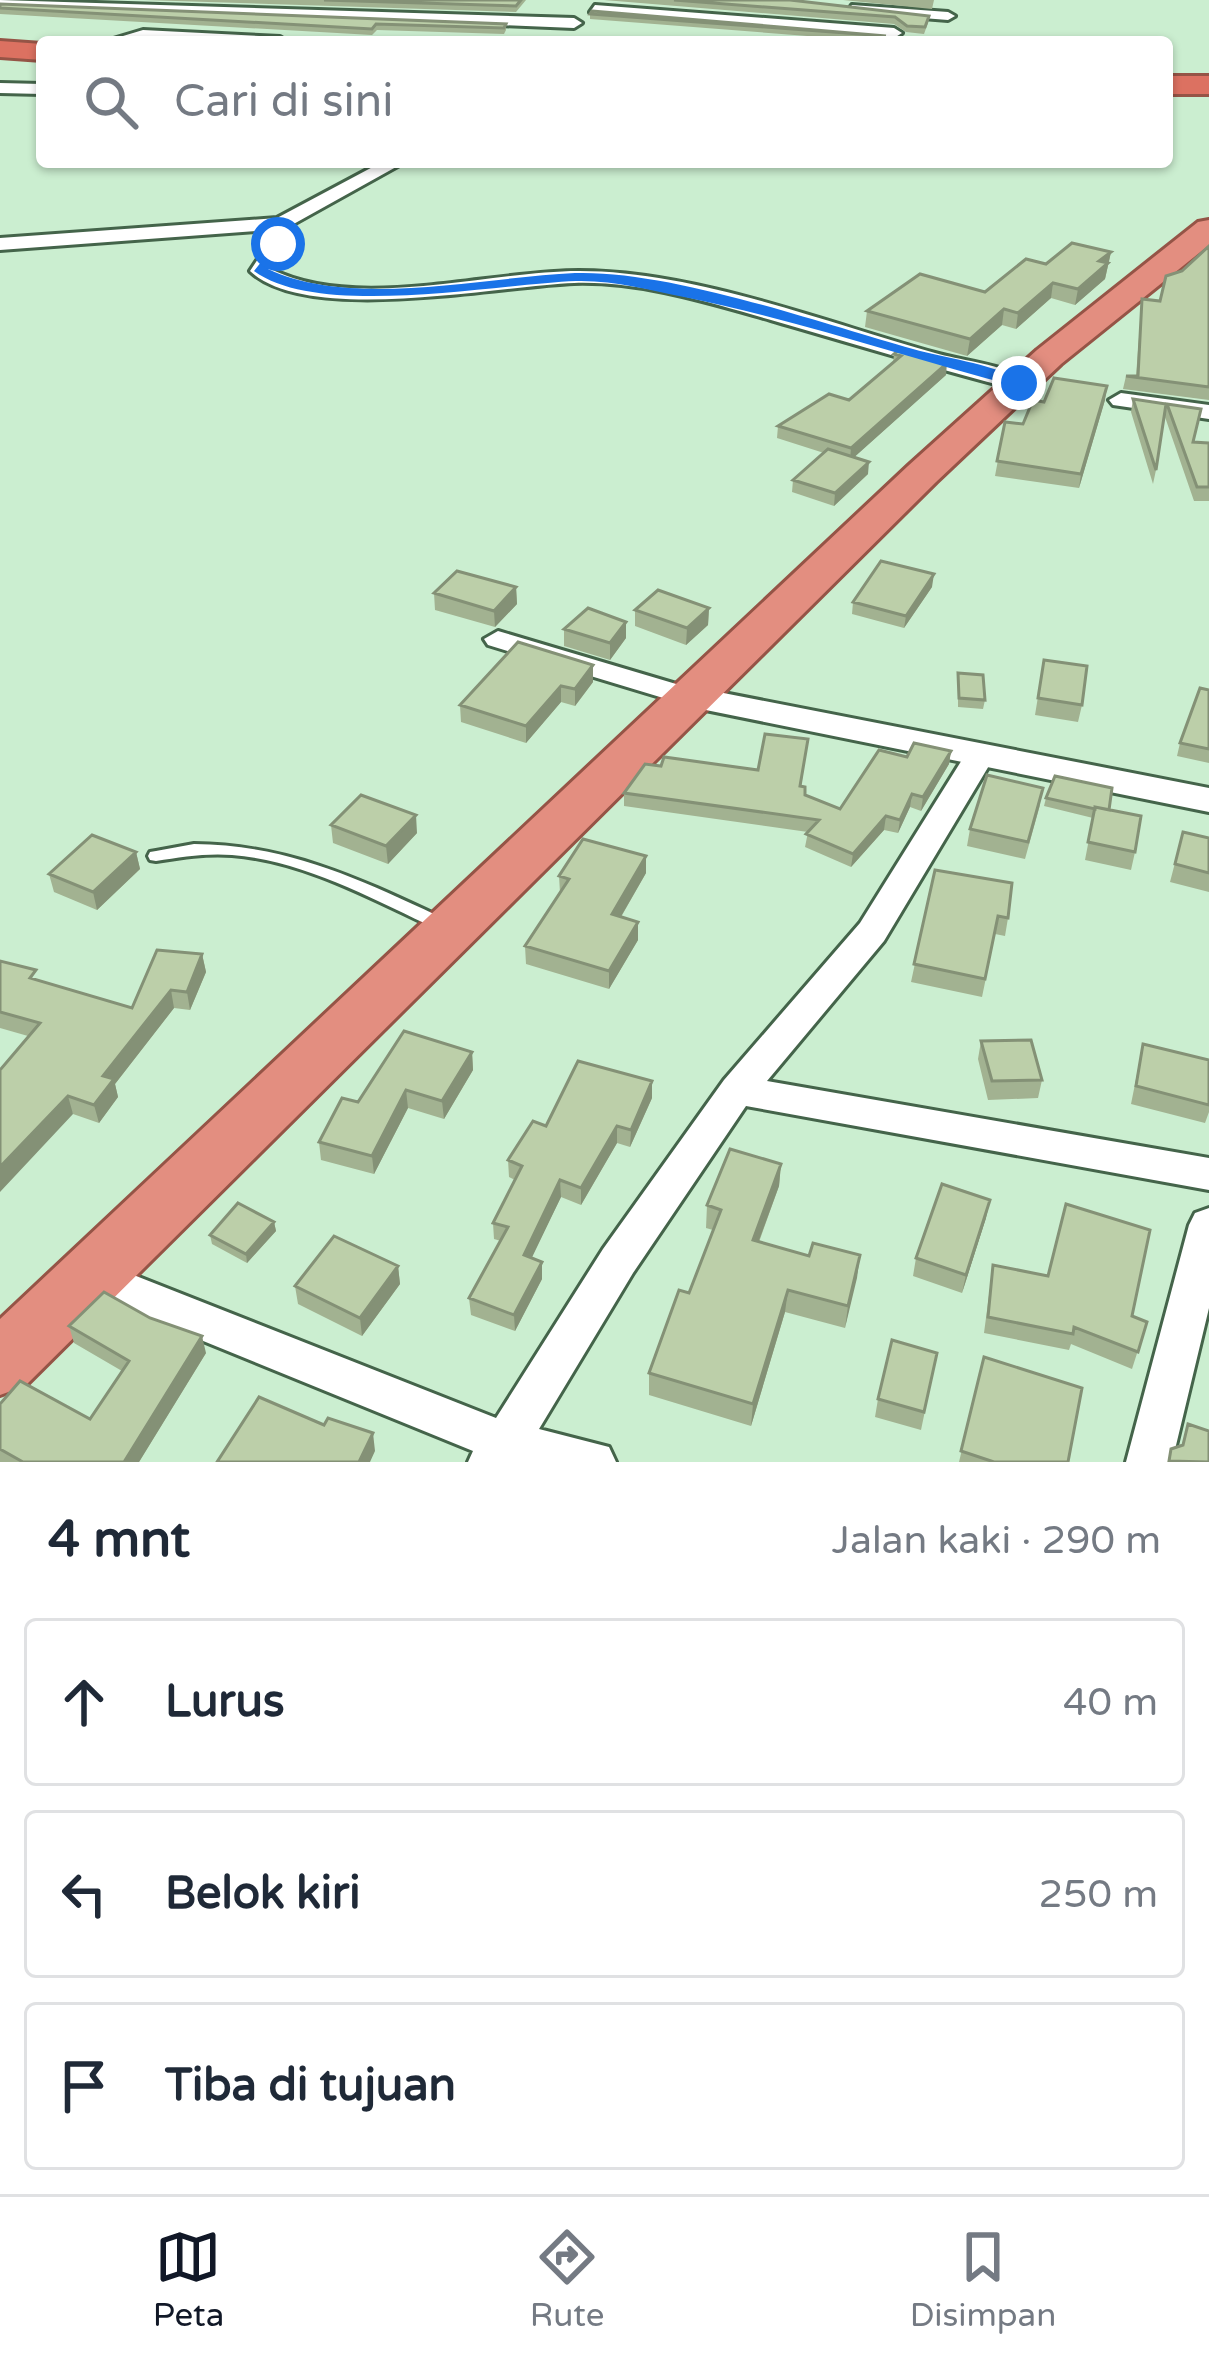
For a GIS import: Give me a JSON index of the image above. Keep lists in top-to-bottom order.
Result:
{
  "page": {
    "search": "Cari di sini",
    "heading": ["4 mnt", "Jalan kaki · 290 m"],
    "list": [
      ["Lurus", "40 m"],
      ["Belok kiri", "250 m"],
      "Tiba di tujuan"
    ],
    "nav": ["Peta", "Rute", "Disimpan"]
  }
}
